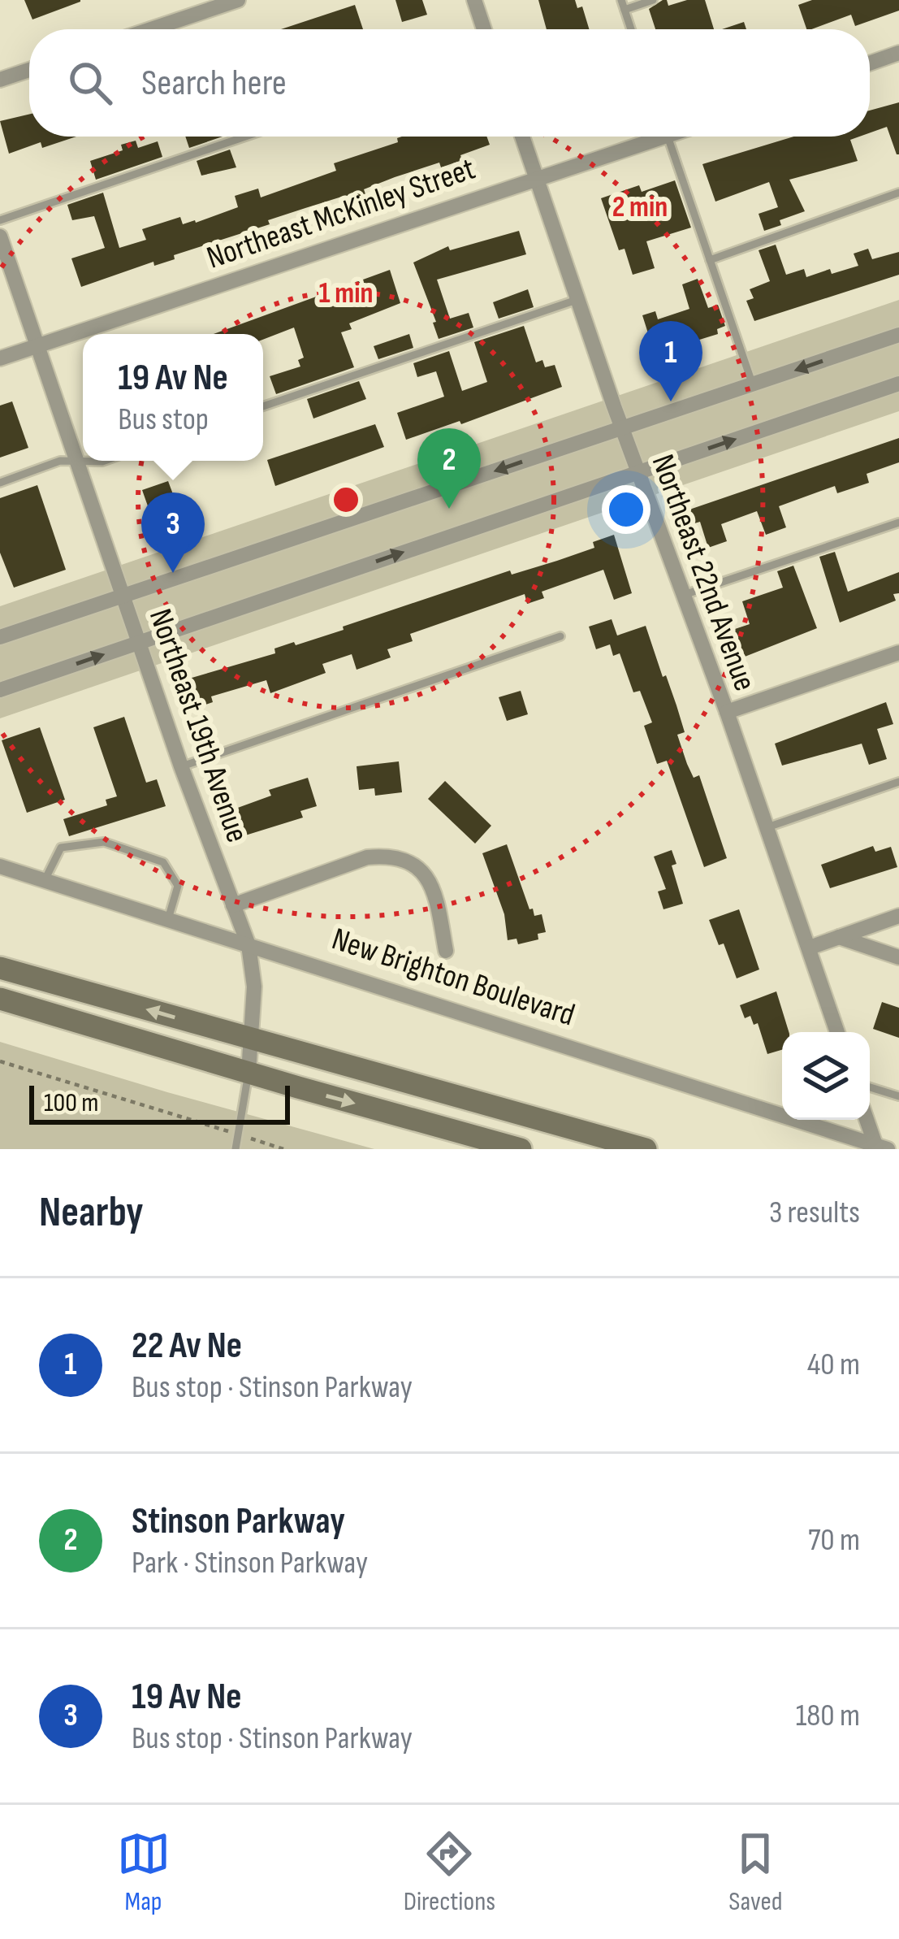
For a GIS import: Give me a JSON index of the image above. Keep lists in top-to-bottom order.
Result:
{
  "streets": {
    "street": [
      "Northeast McKinley Street",
      "Northeast 22nd Avenue",
      "Northeast 19th Avenue",
      "New Brighton Boulevard"
    ]
  },
  "crossings": [
    ["Northeast McKinley Street", "Northeast 22nd Avenue"],
    ["Northeast McKinley Street", "Northeast 19th Avenue"],
    ["Northeast 19th Avenue", "New Brighton Boulevard"]
  ],
  "scale_bar": "100 m",
  "page": {
    "search": "Search here",
    "pins": ["1", "2", "3"],
    "popup": ["19 Av Ne", "Bus stop"],
    "scale": "100 m",
    "heading": ["Nearby", "3 results"],
    "list": [
      {
        "mark": "1",
        "name": "22 Av Ne",
        "note": "Bus stop · Stinson Parkway",
        "value": "40 m"
      },
      {
        "mark": "2",
        "name": "Stinson Parkway",
        "note": "Park · Stinson Parkway",
        "value": "70 m"
      },
      {
        "mark": "3",
        "name": "19 Av Ne",
        "note": "Bus stop · Stinson Parkway",
        "value": "180 m"
      }
    ],
    "nav": ["Map", "Directions", "Saved"]
  },
  "rings": ["2 min", "1 min"]
}
